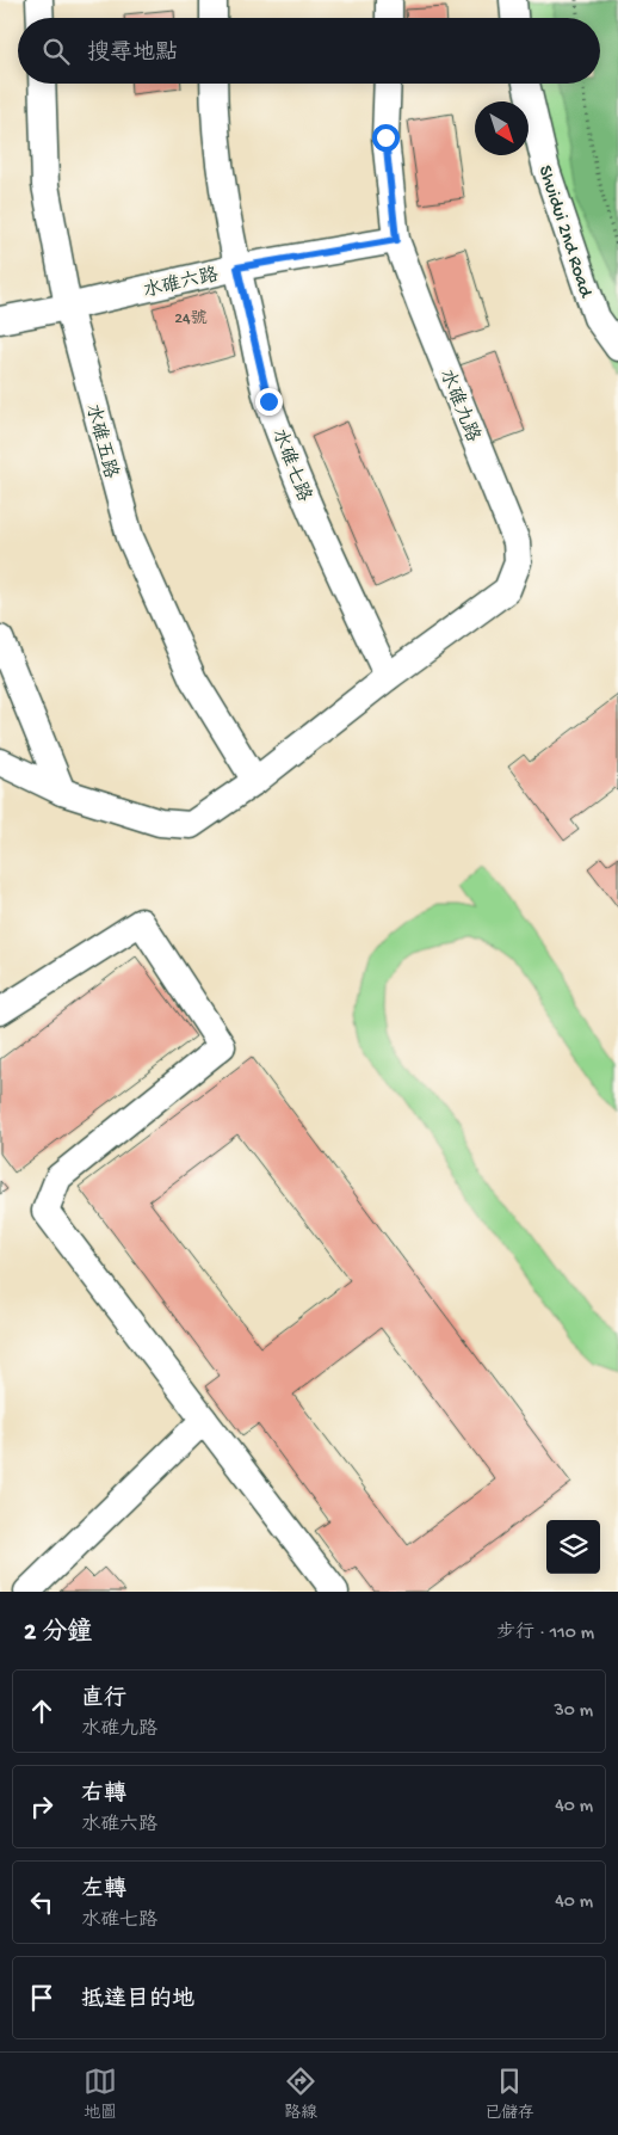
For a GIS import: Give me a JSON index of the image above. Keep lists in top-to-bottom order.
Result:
{
  "streets": {
    "street": [
      "Shuidui 2nd Road",
      "水碓六路",
      "水碓九路",
      "水碓五路",
      "水碓七路"
    ]
  },
  "crossings": [
    ["水碓六路", "水碓九路"],
    ["水碓六路", "水碓五路"],
    ["水碓六路", "水碓七路"],
    ["水碓九路", "水碓七路"]
  ],
  "house_numbers": ["24號"],
  "north": "bottom right",
  "page": {
    "search": "搜尋地點",
    "heading": ["2 分鐘", "步行 · 110 m"],
    "list": [
      ["直行", "水碓九路", "30 m"],
      ["右轉", "水碓六路", "40 m"],
      ["左轉", "水碓七路", "40 m"],
      "抵達目的地"
    ],
    "nav": ["地圖", "路線", "已儲存"]
  }
}
